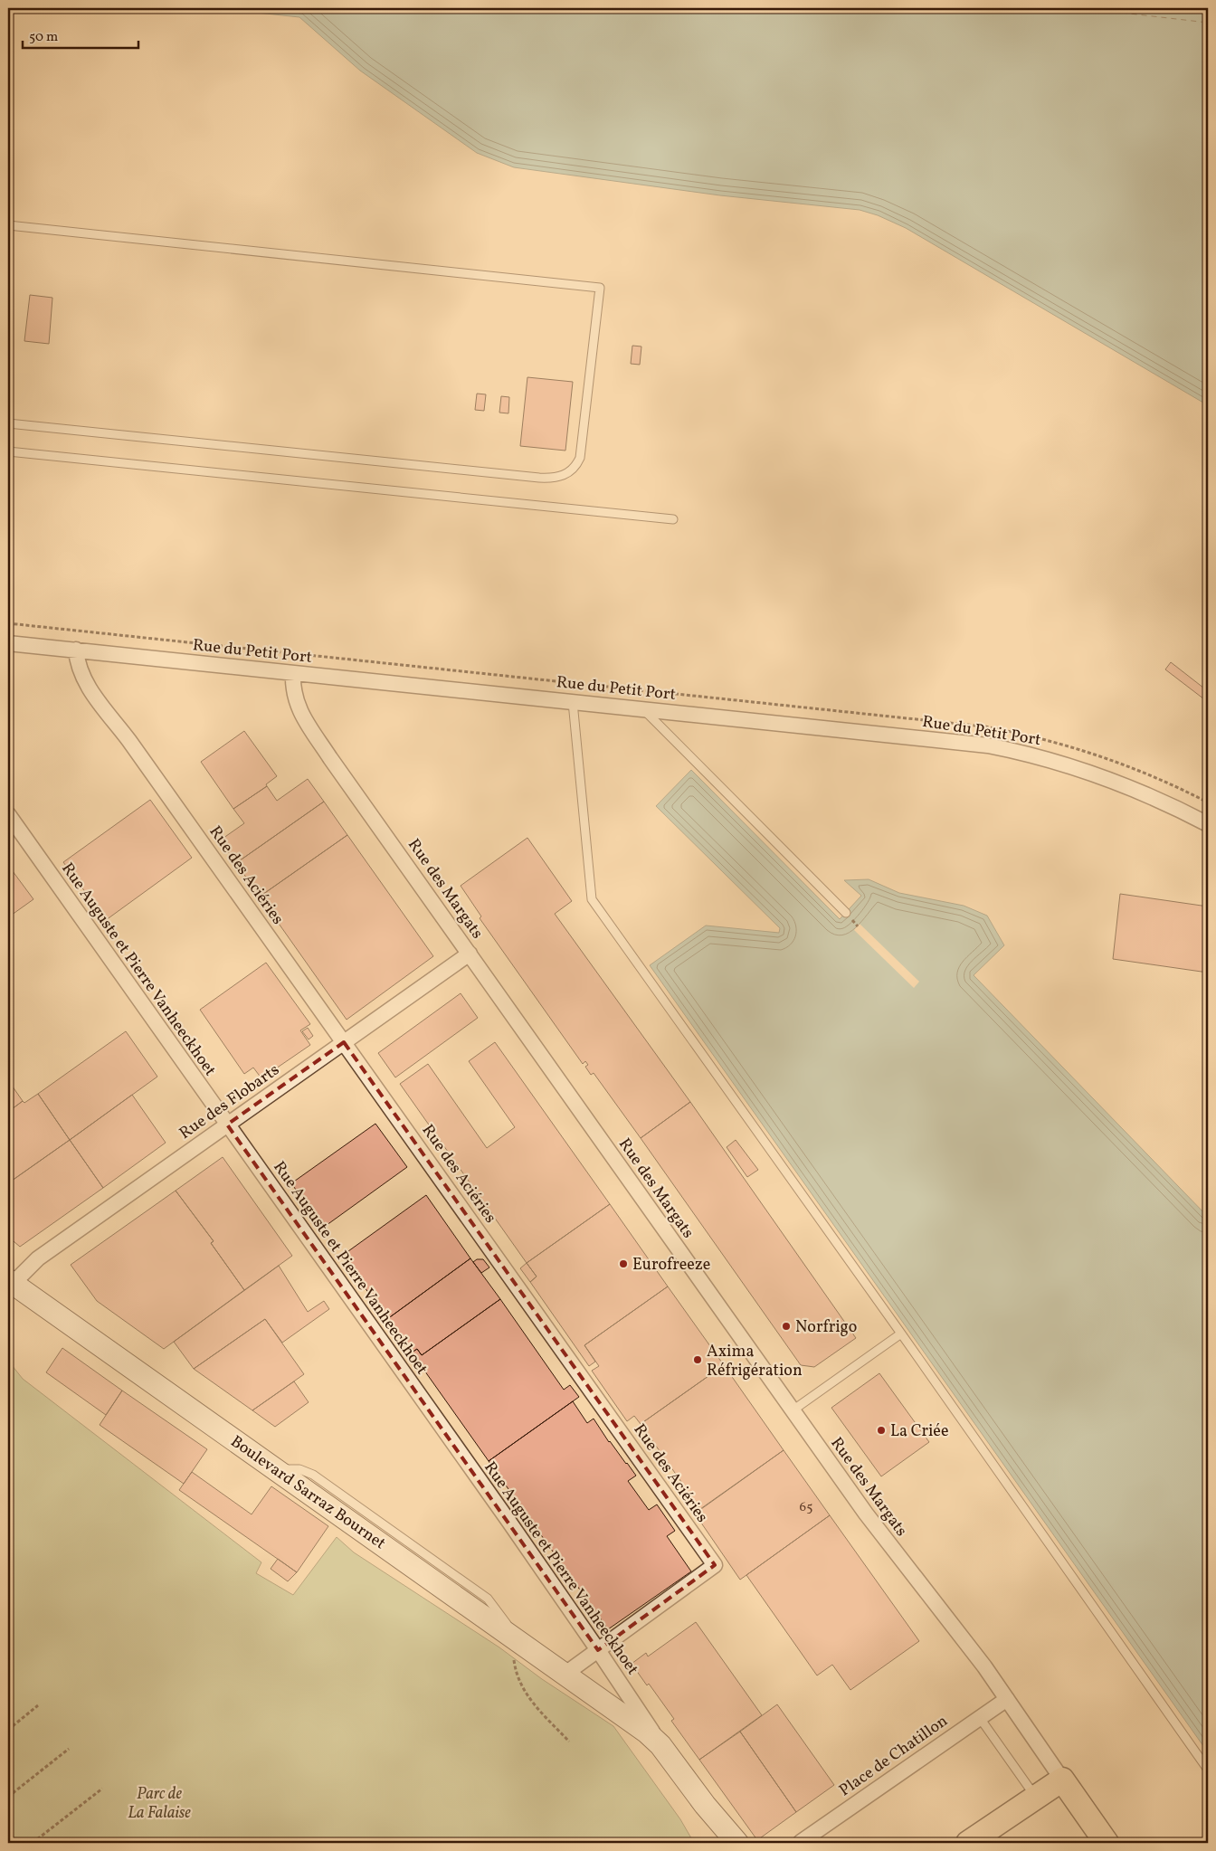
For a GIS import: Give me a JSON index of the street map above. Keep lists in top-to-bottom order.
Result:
{
  "streets": {
    "street": [
      "Rue du Petit Port",
      "Rue des Aciéries",
      "Rue des Margats",
      "Rue Auguste et Pierre Vanheeckhoet",
      "Rue des Flobarts",
      "Boulevard Sarraz Bournet",
      "Place de Chatillon"
    ]
  },
  "crossings": [
    ["Rue du Petit Port", "Rue des Aciéries"],
    ["Rue du Petit Port", "Rue des Margats"],
    ["Rue des Aciéries", "Rue Auguste et Pierre Vanheeckhoet"],
    ["Rue des Aciéries", "Rue des Flobarts"],
    ["Rue des Aciéries", "Boulevard Sarraz Bournet"],
    ["Rue des Margats", "Rue des Flobarts"],
    ["Rue des Margats", "Place de Chatillon"],
    ["Rue Auguste et Pierre Vanheeckhoet", "Rue des Flobarts"],
    ["Rue Auguste et Pierre Vanheeckhoet", "Boulevard Sarraz Bournet"],
    ["Rue des Flobarts", "Boulevard Sarraz Bournet"]
  ],
  "parks": ["Parc de La Falaise"],
  "places": [
    "Eurofreeze",
    "Norfrigo",
    "Axima Réfrigération",
    "La Criée"
  ],
  "house_numbers": ["65"],
  "scale_bar": "50 m"
}
